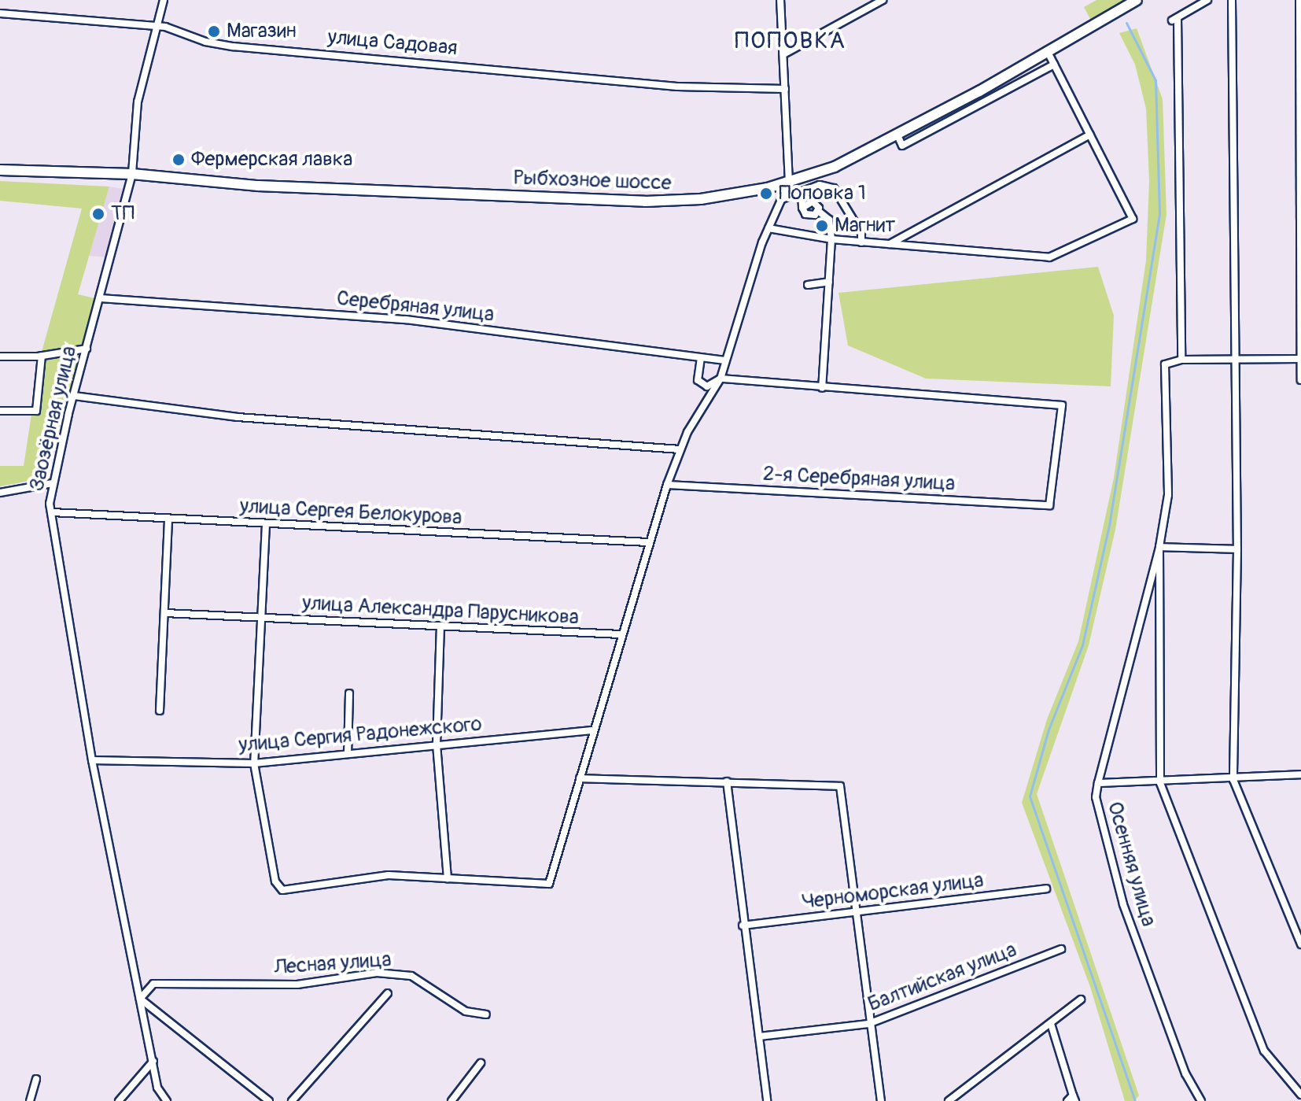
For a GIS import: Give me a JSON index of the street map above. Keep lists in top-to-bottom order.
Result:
{
  "streets": {
    "street": [
      "улица Садовая",
      "Рыбхозное шоссе",
      "Серебряная улица",
      "Заозёрная улица",
      "2-я Серебряная улица",
      "улица Сергея Белокурова",
      "улица Александра Парусникова",
      "улица Сергия Радонежского",
      "Осенняя улица",
      "Черноморская улица",
      "Лесная улица",
      "Балтийская улица"
    ]
  },
  "crossings": [
    ["улица Садовая", "Заозёрная улица"],
    ["Рыбхозное шоссе", "Заозёрная улица"],
    ["Серебряная улица", "Заозёрная улица"],
    ["Заозёрная улица", "улица Сергея Белокурова"],
    ["Заозёрная улица", "улица Сергия Радонежского"],
    ["Заозёрная улица", "Лесная улица"]
  ],
  "districts": ["ПОПОВКА"],
  "places": [
    "Магазин",
    "Фермерская лавка",
    "Поповка 1",
    "ТП",
    "Магнит"
  ]
}
